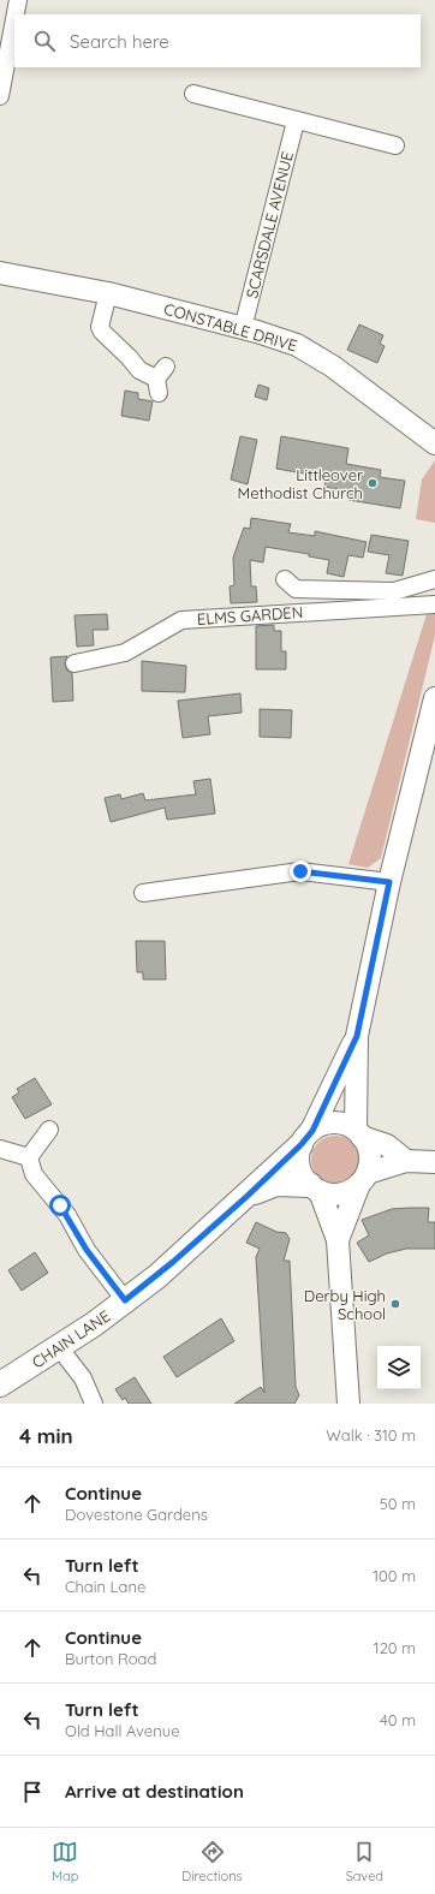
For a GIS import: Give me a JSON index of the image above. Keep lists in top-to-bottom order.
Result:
{
  "streets": {
    "main road": ["CHAIN LANE"],
    "street": ["SCARSDALE AVENUE", "CONSTABLE DRIVE", "ELMS GARDEN"]
  },
  "crossings": [
    ["SCARSDALE AVENUE", "CONSTABLE DRIVE"]
  ],
  "places": ["Littleover Methodist Church", "Derby High School"],
  "page": {
    "search": "Search here",
    "heading": ["4 min", "Walk · 310 m"],
    "list": [
      ["Continue", "Dovestone Gardens", "50 m"],
      ["Turn left", "Chain Lane", "100 m"],
      ["Continue", "Burton Road", "120 m"],
      ["Turn left", "Old Hall Avenue", "40 m"],
      "Arrive at destination"
    ],
    "nav": ["Map", "Directions", "Saved"]
  }
}
